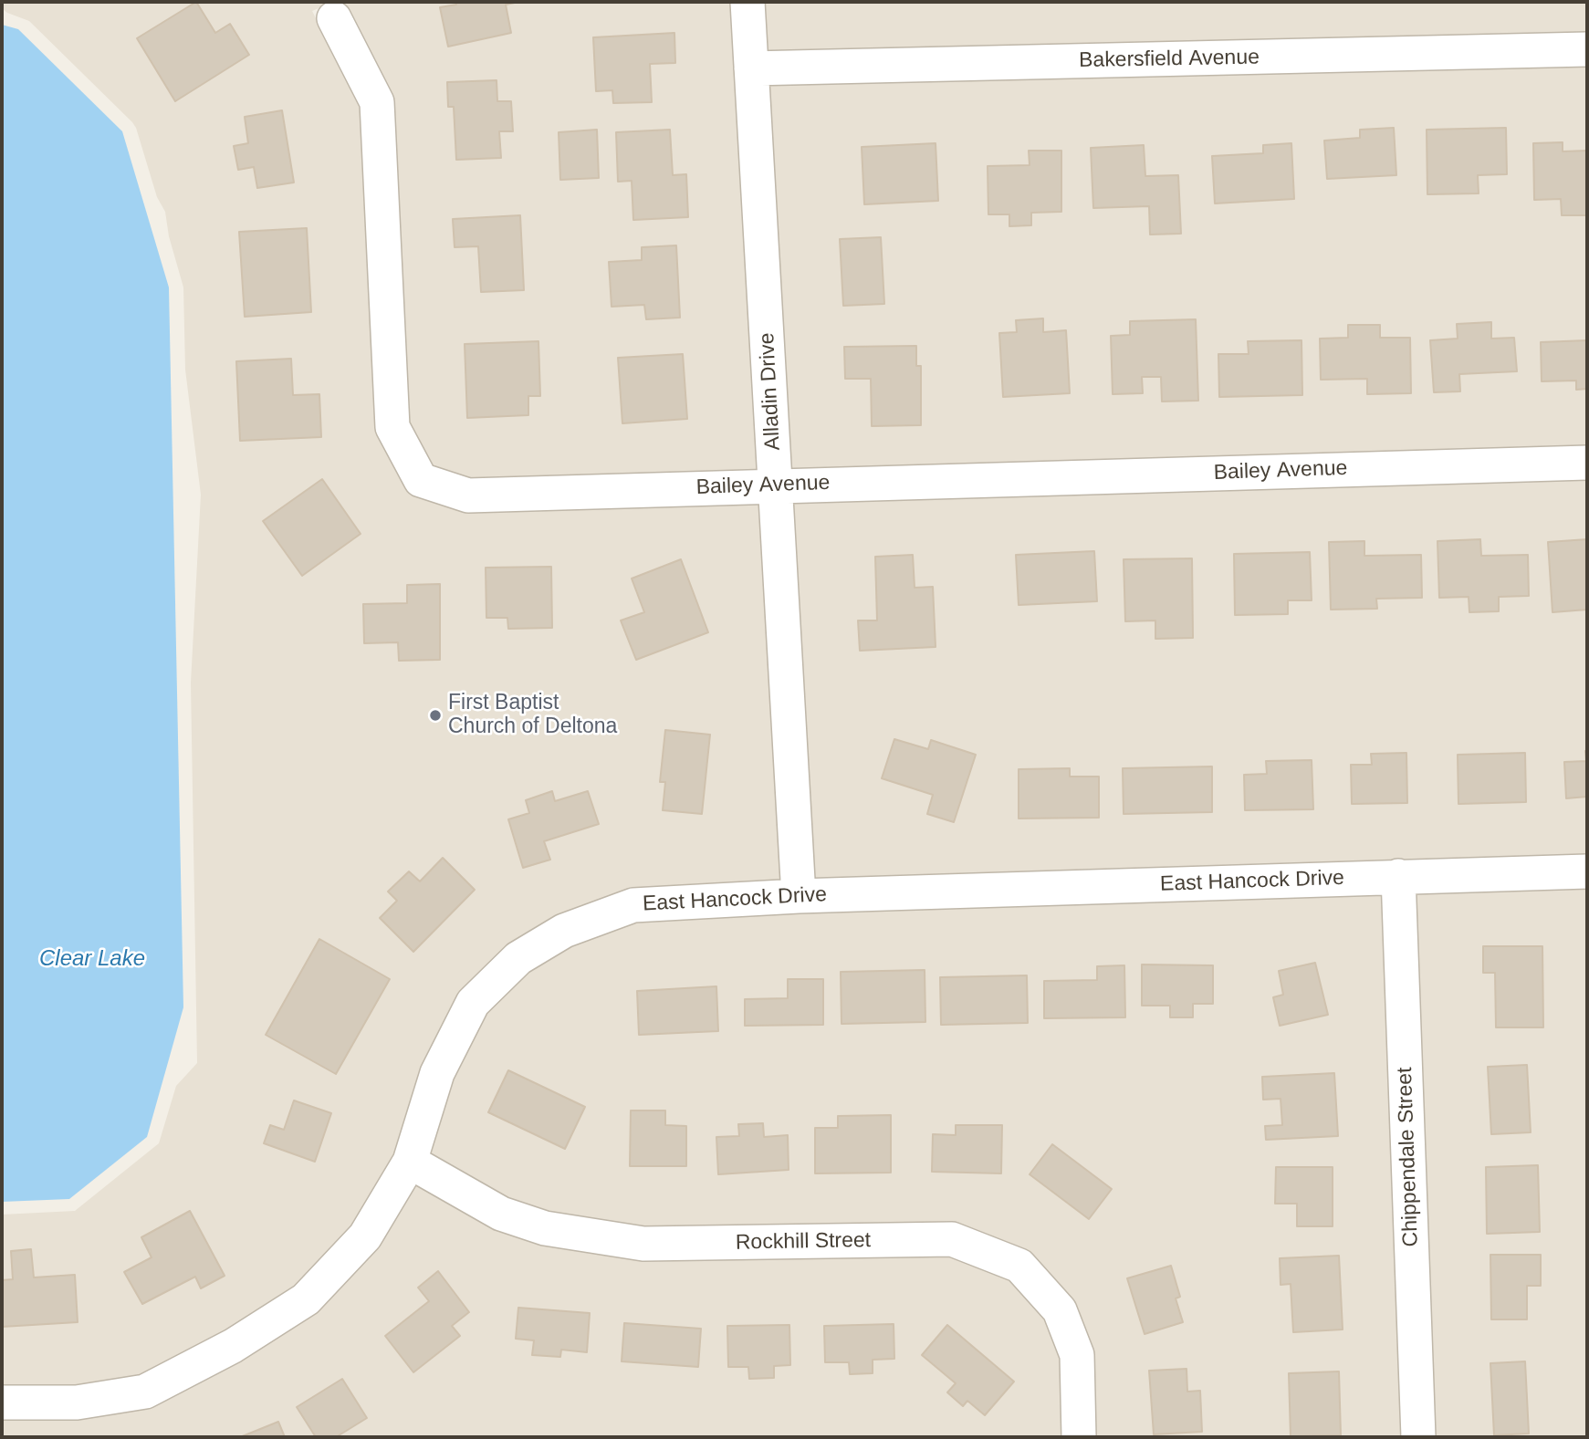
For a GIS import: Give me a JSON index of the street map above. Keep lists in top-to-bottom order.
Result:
{
  "streets": {
    "street": [
      "Bakersfield Avenue",
      "Alladin Drive",
      "Bailey Avenue",
      "East Hancock Drive",
      "Chippendale Street",
      "Rockhill Street"
    ]
  },
  "crossings": [
    ["Bakersfield Avenue", "Alladin Drive"],
    ["Alladin Drive", "Bailey Avenue"],
    ["Alladin Drive", "East Hancock Drive"],
    ["East Hancock Drive", "Chippendale Street"],
    ["East Hancock Drive", "Rockhill Street"]
  ],
  "water": ["Clear Lake"],
  "places": ["First Baptist Church of Deltona"]
}
